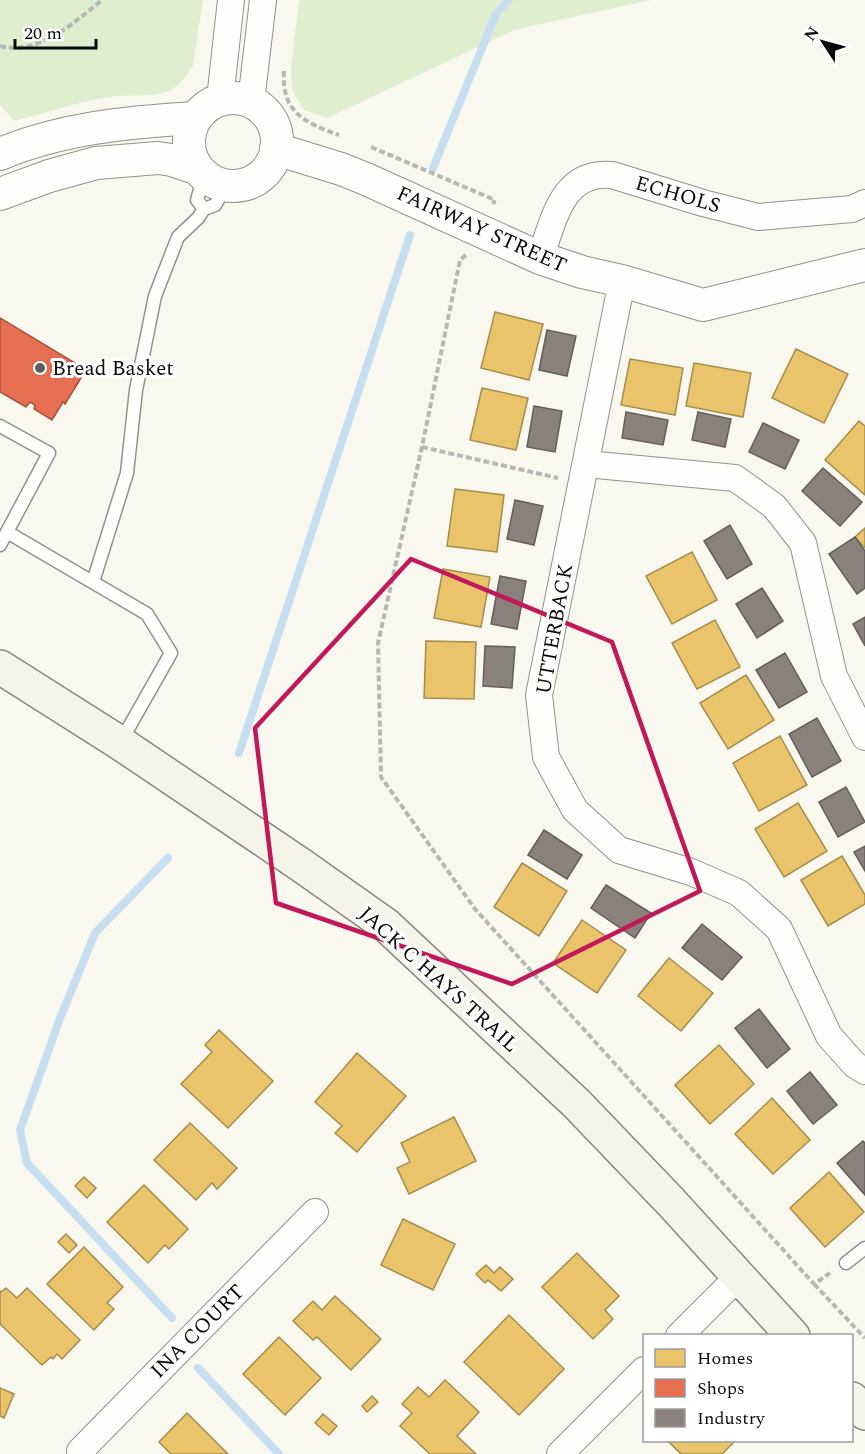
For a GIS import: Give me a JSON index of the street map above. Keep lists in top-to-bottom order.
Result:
{
  "streets": {
    "main road": ["JACK C HAYS TRAIL"],
    "street": [
      "ECHOLS",
      "FAIRWAY STREET",
      "UTTERBACK",
      "INA COURT"
    ]
  },
  "crossings": [
    ["ECHOLS", "FAIRWAY STREET"],
    ["FAIRWAY STREET", "UTTERBACK"]
  ],
  "places": ["Bread Basket"],
  "legend": ["Homes", "Shops", "Industry"],
  "scale_bar": "20 m",
  "north": "top left"
}
